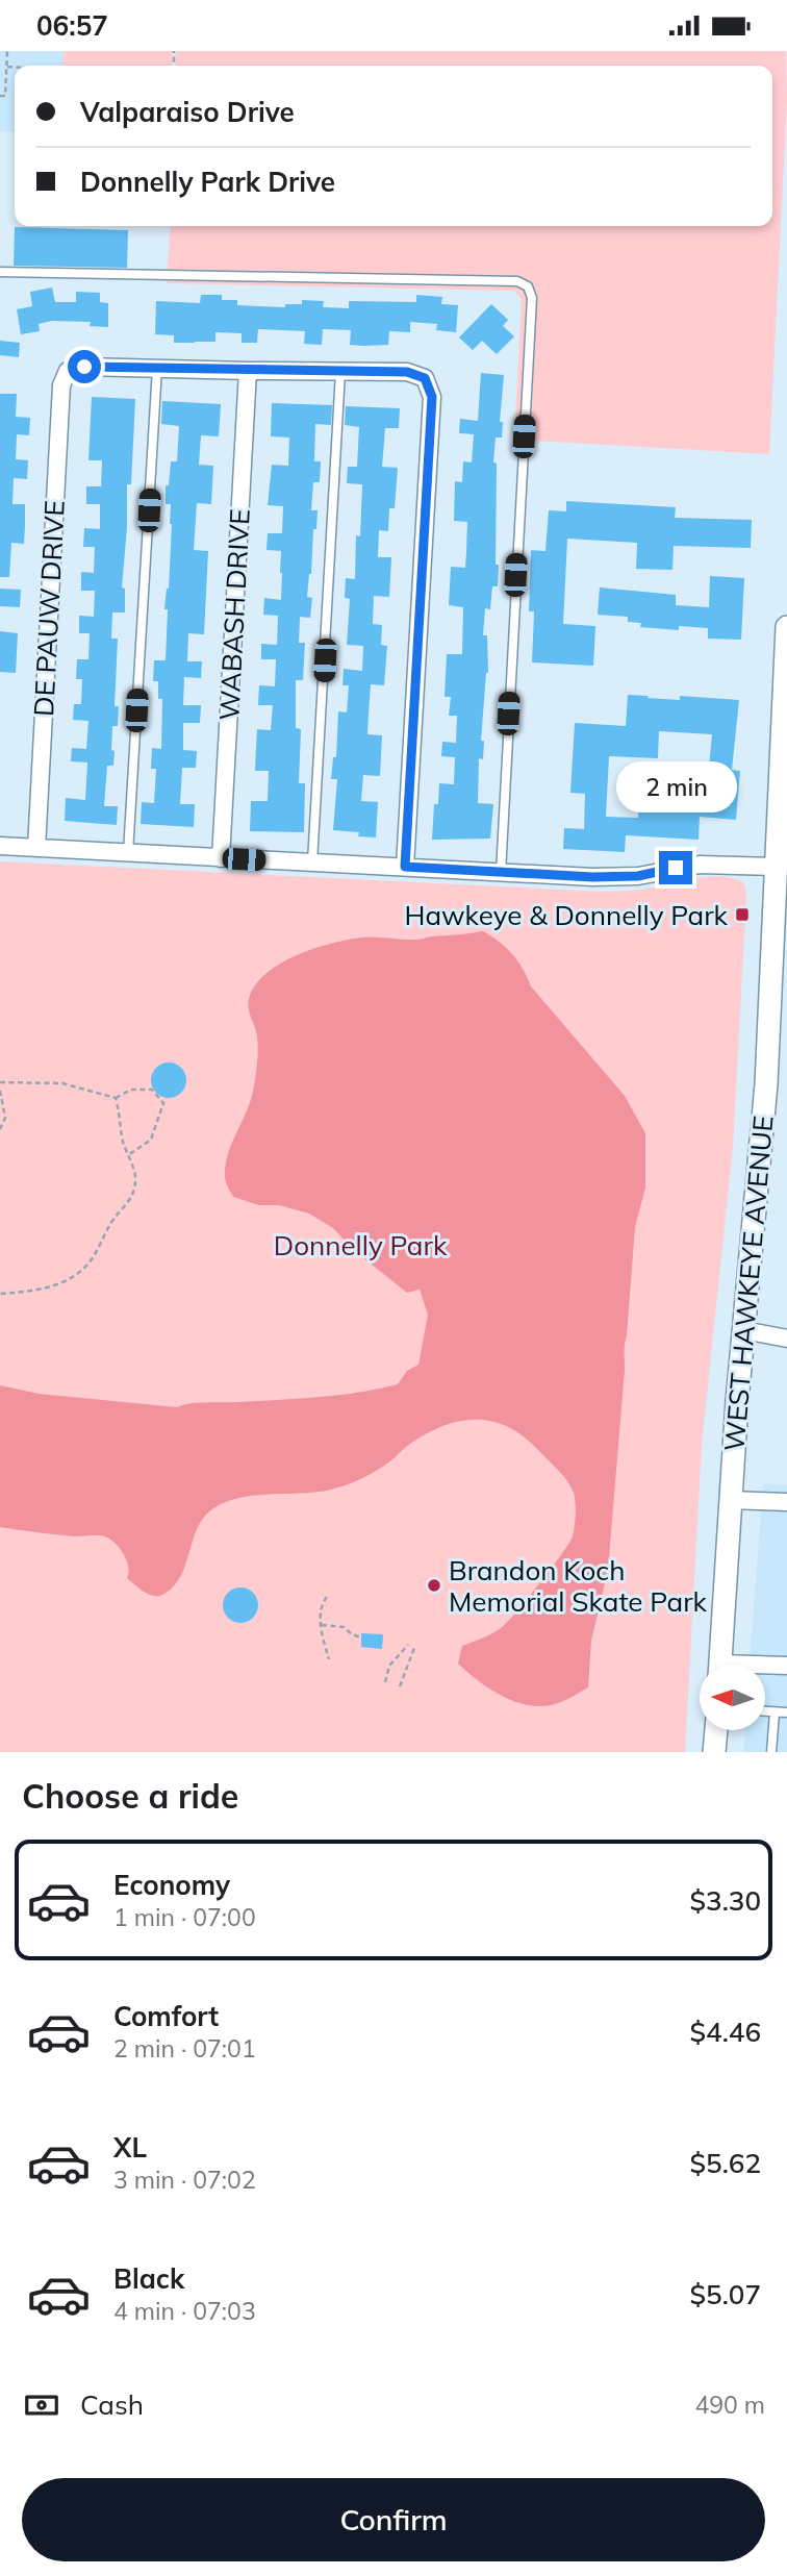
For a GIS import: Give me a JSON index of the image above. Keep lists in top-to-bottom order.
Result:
{
  "streets": {
    "street": ["DE PAUW DRIVE", "WABASH DRIVE", "WEST HAWKEYE AVENUE"]
  },
  "parks": ["Donnelly Park"],
  "places": {
    "transit": ["Hawkeye & Donnelly Park"],
    "other": ["Brandon Koch Memorial Skate Park"]
  },
  "north": "left",
  "page": {
    "status": "06:57",
    "banner": ["Valparaiso Drive", "Donnelly Park Drive"],
    "bubble": "2 min",
    "heading": "Choose a ride",
    "list": [
      {
        "name": "Economy",
        "note": "1 min · 07:00",
        "value": "$3.30"
      },
      {
        "name": "Comfort",
        "note": "2 min · 07:01",
        "value": "$4.46"
      },
      {
        "name": "XL",
        "note": "3 min · 07:02",
        "value": "$5.62"
      },
      {
        "name": "Black",
        "note": "4 min · 07:03",
        "value": "$5.07"
      }
    ],
    "pay": ["Cash", "490 m"],
    "buttons": "Confirm"
  }
}
